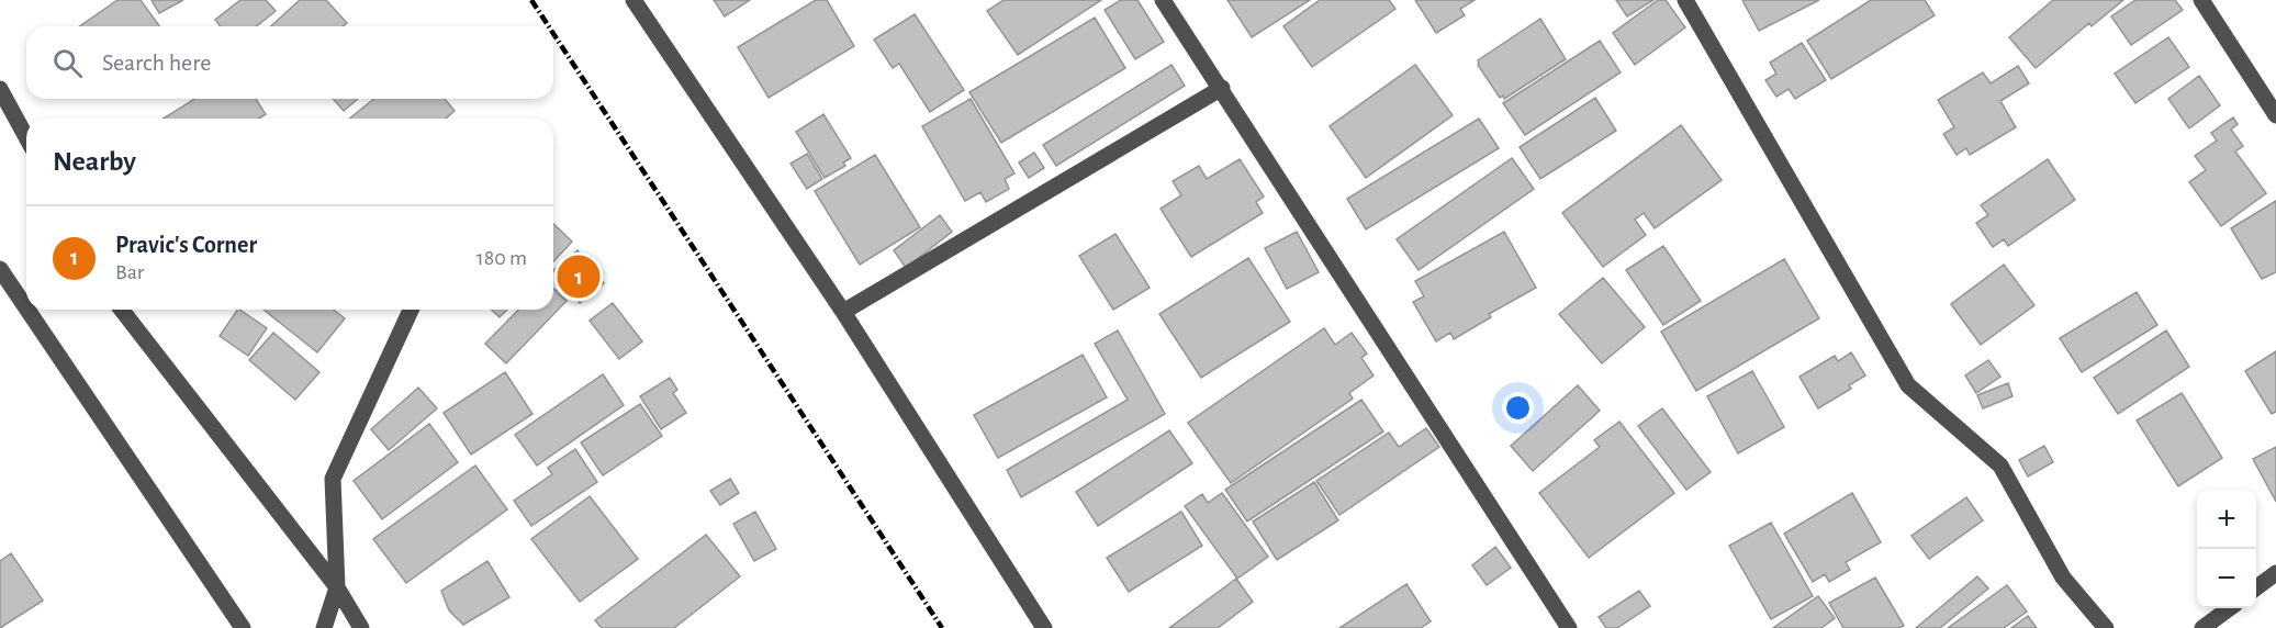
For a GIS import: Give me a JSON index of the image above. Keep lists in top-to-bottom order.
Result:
{
  "page": {
    "search": "Search here",
    "heading": "Nearby",
    "list": [
      {
        "mark": "1",
        "name": "Pravic's Corner",
        "note": "Bar",
        "value": "180 m"
      }
    ],
    "pins": "1",
    "map_buttons": ["+", "−"]
  }
}
